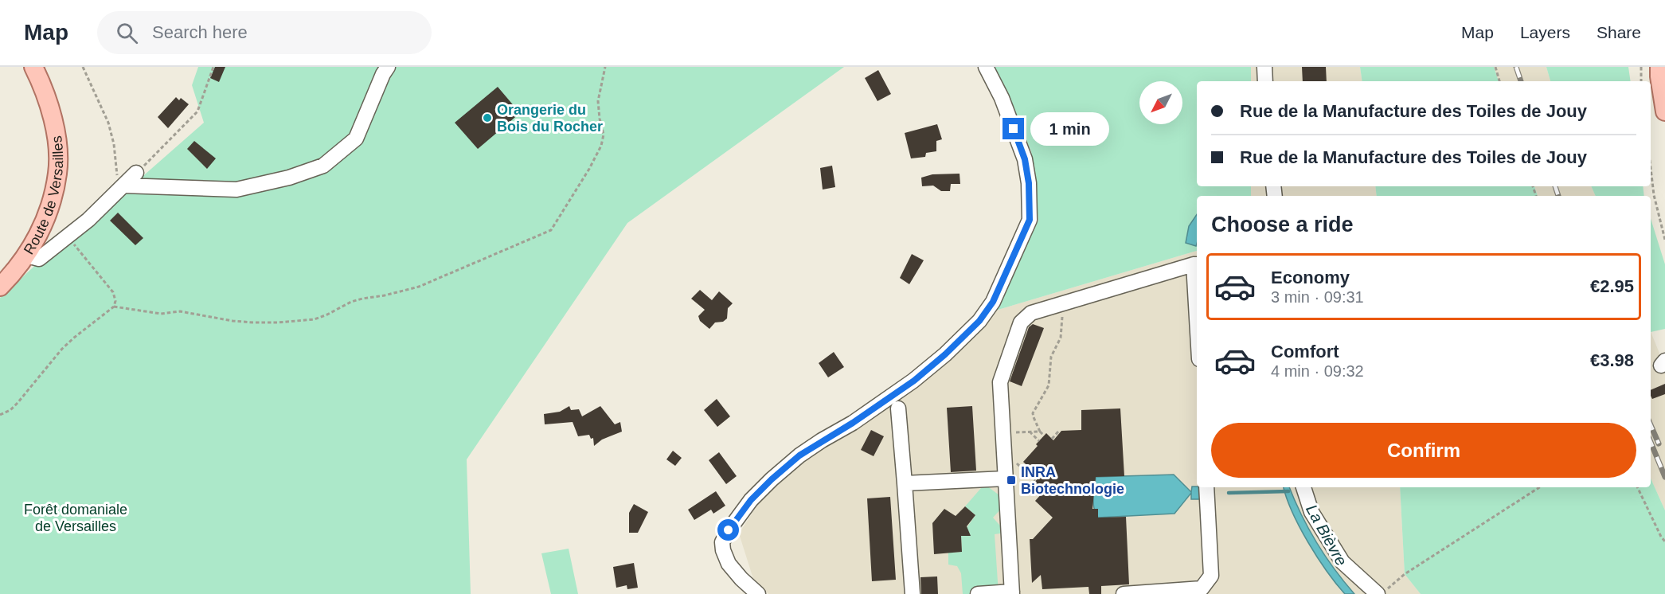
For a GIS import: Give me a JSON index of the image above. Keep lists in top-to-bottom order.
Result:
{
  "streets": {
    "main road": ["Route de Versailles"]
  },
  "water": ["La Bièvre"],
  "parks": ["Forêt domaniale de Versailles"],
  "places": {
    "other": ["Orangerie du Bois du Rocher"],
    "transit": ["INRA Biotechnologie"]
  },
  "north": "bottom left",
  "page": {
    "header": "Map",
    "search": "Search here",
    "nav": ["Map", "Layers", "Share"],
    "banner": ["Rue de la Manufacture des Toiles de Jouy", "Rue de la Manufacture des Toiles de Jouy"],
    "bubble": "1 min",
    "heading": "Choose a ride",
    "list": [
      {
        "name": "Economy",
        "note": "3 min · 09:31",
        "value": "€2.95"
      },
      {
        "name": "Comfort",
        "note": "4 min · 09:32",
        "value": "€3.98"
      }
    ],
    "buttons": "Confirm"
  }
}
